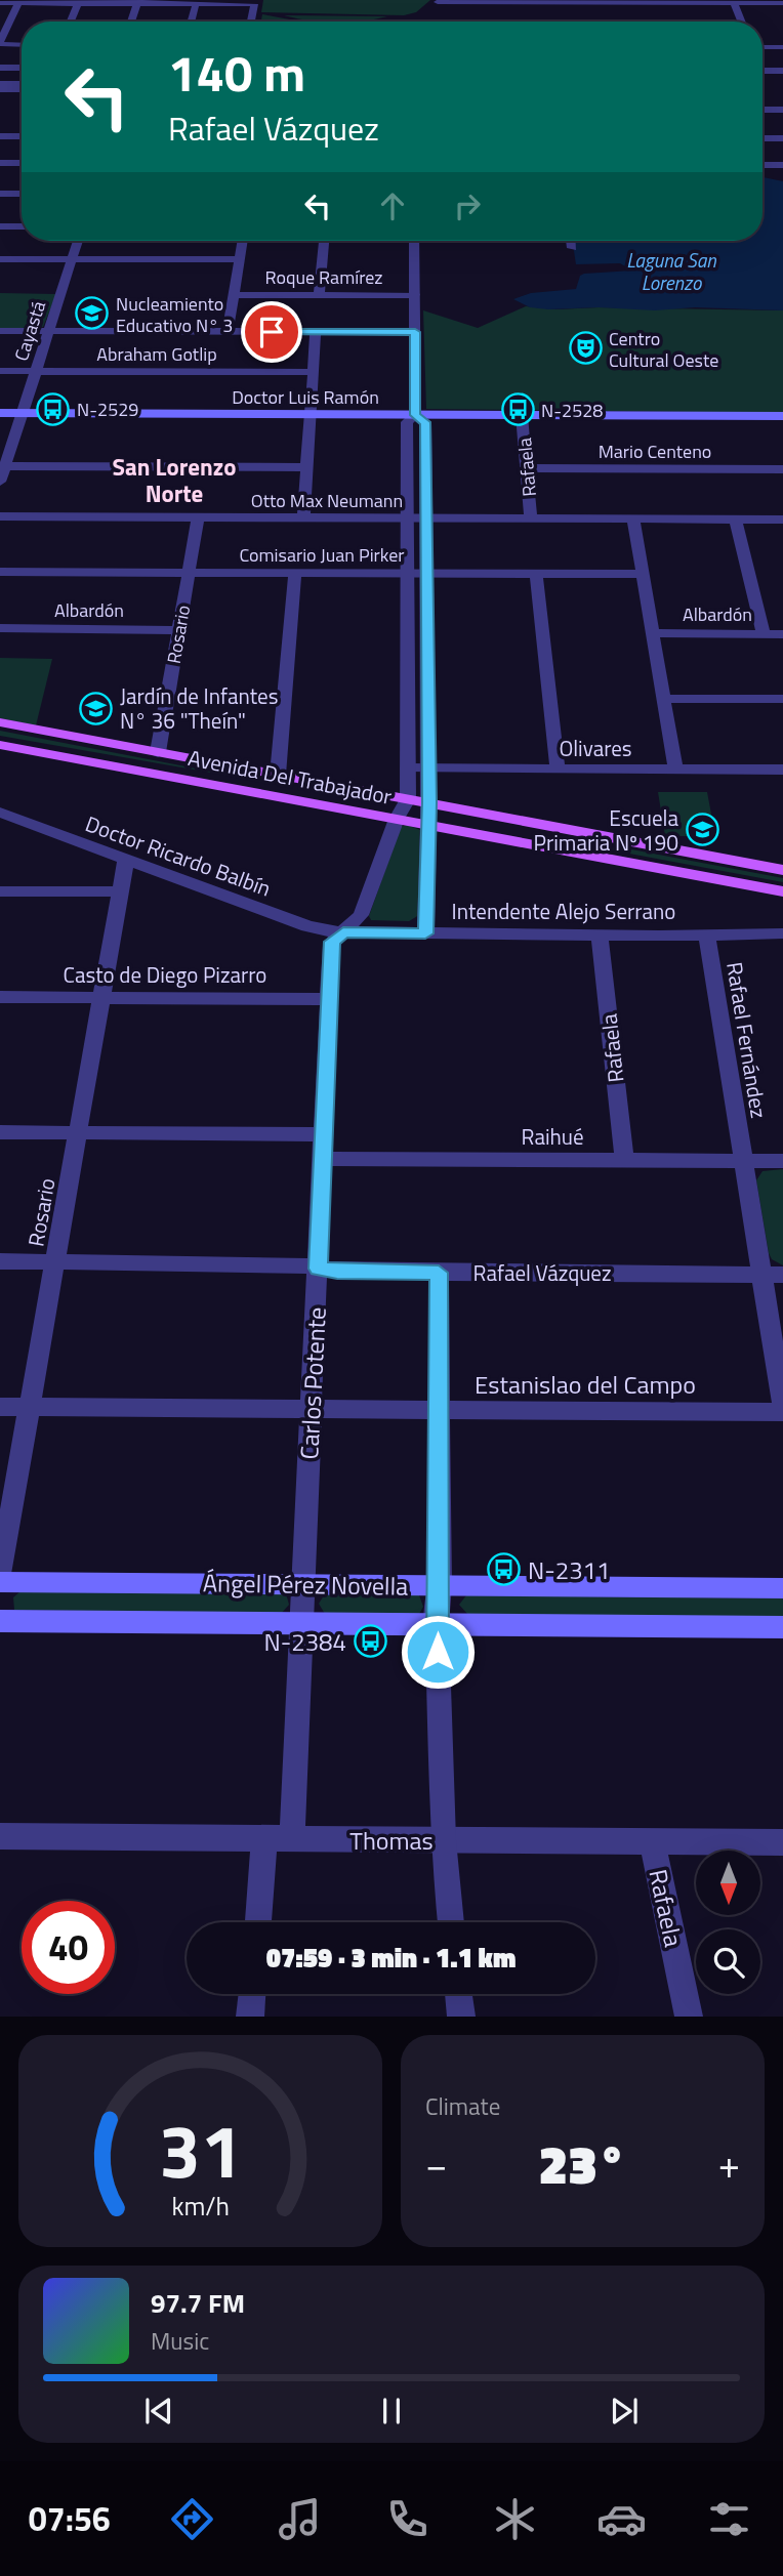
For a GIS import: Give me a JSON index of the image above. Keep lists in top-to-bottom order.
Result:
{
  "streets": {
    "main road": ["Doctor Luis Ramón", "Avenida Del Trabajador", "Ángel Pérez Novella"],
    "street": [
      "Roque Ramírez",
      "Cayastá",
      "Abraham Gotlip",
      "Mario Centeno",
      "Rafaela",
      "Otto Max Neumann",
      "Comisario Juan Pirker",
      "Albardón",
      "Rosario",
      "Olivares",
      "Doctor Ricardo Balbín",
      "Intendente Alejo Serrano",
      "Casto de Diego Pizarro",
      "Rafael Fernández",
      "Raihué",
      "Rafael Vázquez",
      "Carlos Potente",
      "Estanislao del Campo",
      "Thomas"
    ]
  },
  "crossings": [
    ["Cayastá", "Abraham Gotlip"],
    ["Cayastá", "Doctor Luis Ramón"],
    ["Doctor Luis Ramón", "Rafaela"],
    ["Mario Centeno", "Rafaela"],
    ["Rafaela", "Otto Max Neumann"],
    ["Rafaela", "Intendente Alejo Serrano"],
    ["Rafaela", "Raihué"],
    ["Rafaela", "Thomas"],
    ["Otto Max Neumann", "Rosario"],
    ["Comisario Juan Pirker", "Rosario"],
    ["Albardón", "Rosario"],
    ["Rosario", "Avenida Del Trabajador"],
    ["Rosario", "Doctor Ricardo Balbín"],
    ["Rosario", "Casto de Diego Pizarro"],
    ["Rosario", "Rafael Vázquez"],
    ["Rosario", "Estanislao del Campo"],
    ["Avenida Del Trabajador", "Carlos Potente"],
    ["Doctor Ricardo Balbín", "Intendente Alejo Serrano"],
    ["Doctor Ricardo Balbín", "Carlos Potente"],
    ["Intendente Alejo Serrano", "Rafael Fernández"],
    ["Intendente Alejo Serrano", "Carlos Potente"],
    ["Casto de Diego Pizarro", "Carlos Potente"],
    ["Rafael Fernández", "Raihué"],
    ["Rafael Fernández", "Rafael Vázquez"],
    ["Raihué", "Carlos Potente"],
    ["Rafael Vázquez", "Carlos Potente"],
    ["Carlos Potente", "Estanislao del Campo"],
    ["Carlos Potente", "Ángel Pérez Novella"],
    ["Carlos Potente", "Thomas"]
  ],
  "districts": ["San Lorenzo Norte"],
  "water": ["Laguna San Lorenzo"],
  "places": {
    "school or university": ["Nucleamiento Educativo N° 3", "Jardín de Infantes N° 36 \"Theín\"", "Escuela Primaria Nº 190"],
    "theatre": ["Centro Cultural Oeste"],
    "bus stop": [
      "N-2529",
      "N-2528",
      "N-2311",
      "N-2384"
    ]
  },
  "north": "bottom",
  "page": {
    "turn": ["140 m", "Rafael Vázquez"],
    "limit": "40",
    "trip": "07:59 · 3 min · 1.1 km",
    "tile": "Climate",
    "heat": ["−", "23°", "+"],
    "song": ["97.7 FM", "Music"],
    "tabs": "07:56",
    "gauge": ["31", "km/h"]
  }
}
